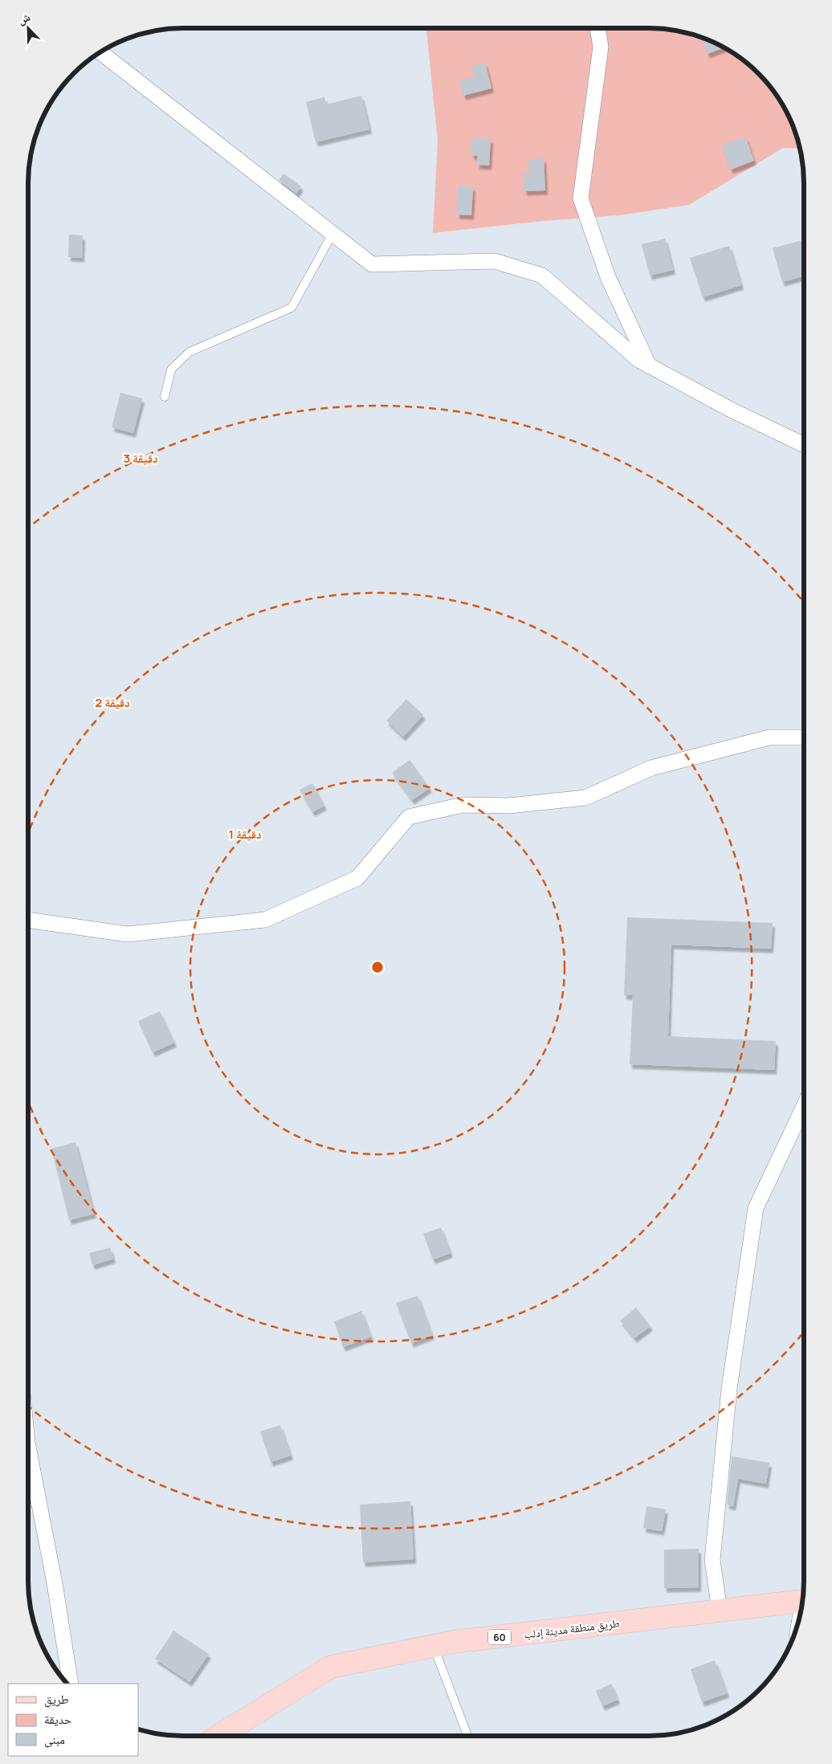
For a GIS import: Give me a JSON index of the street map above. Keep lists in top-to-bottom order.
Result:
{
  "streets": {
    "main road": ["طريق منطقة مدينة إدلب", "60"]
  },
  "legend": ["طريق", "حديقة", "مبنى"],
  "north": "top left",
  "rings": ["3 دقيقة", "2 دقيقة", "1 دقيقة"]
}
